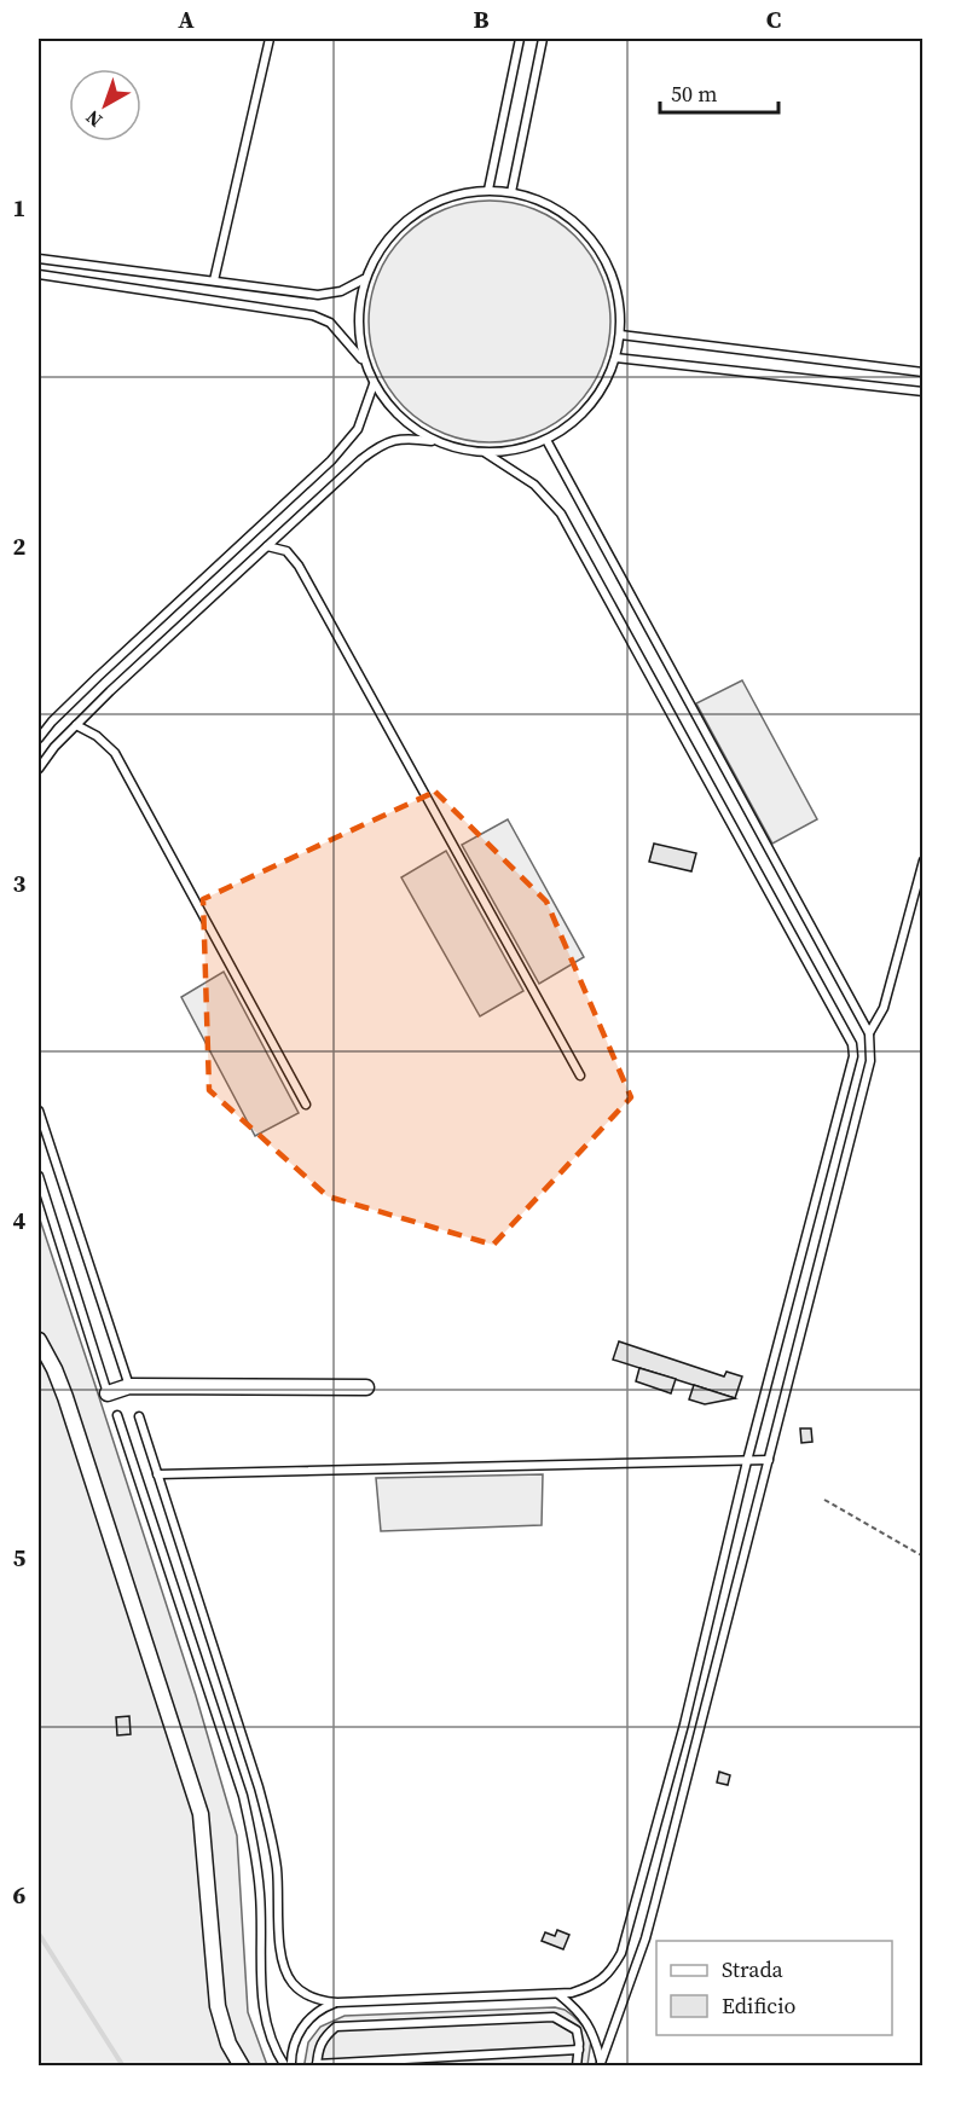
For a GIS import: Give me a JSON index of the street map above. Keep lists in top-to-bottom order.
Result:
{
  "legend": ["Strada", "Edificio"],
  "scale_bar": "50 m",
  "north": "bottom left",
  "grid": {
    "columns": ["A", "B", "C"],
    "rows": [
      "1",
      "2",
      "3",
      "4",
      "5",
      "6"
    ]
  }
}
